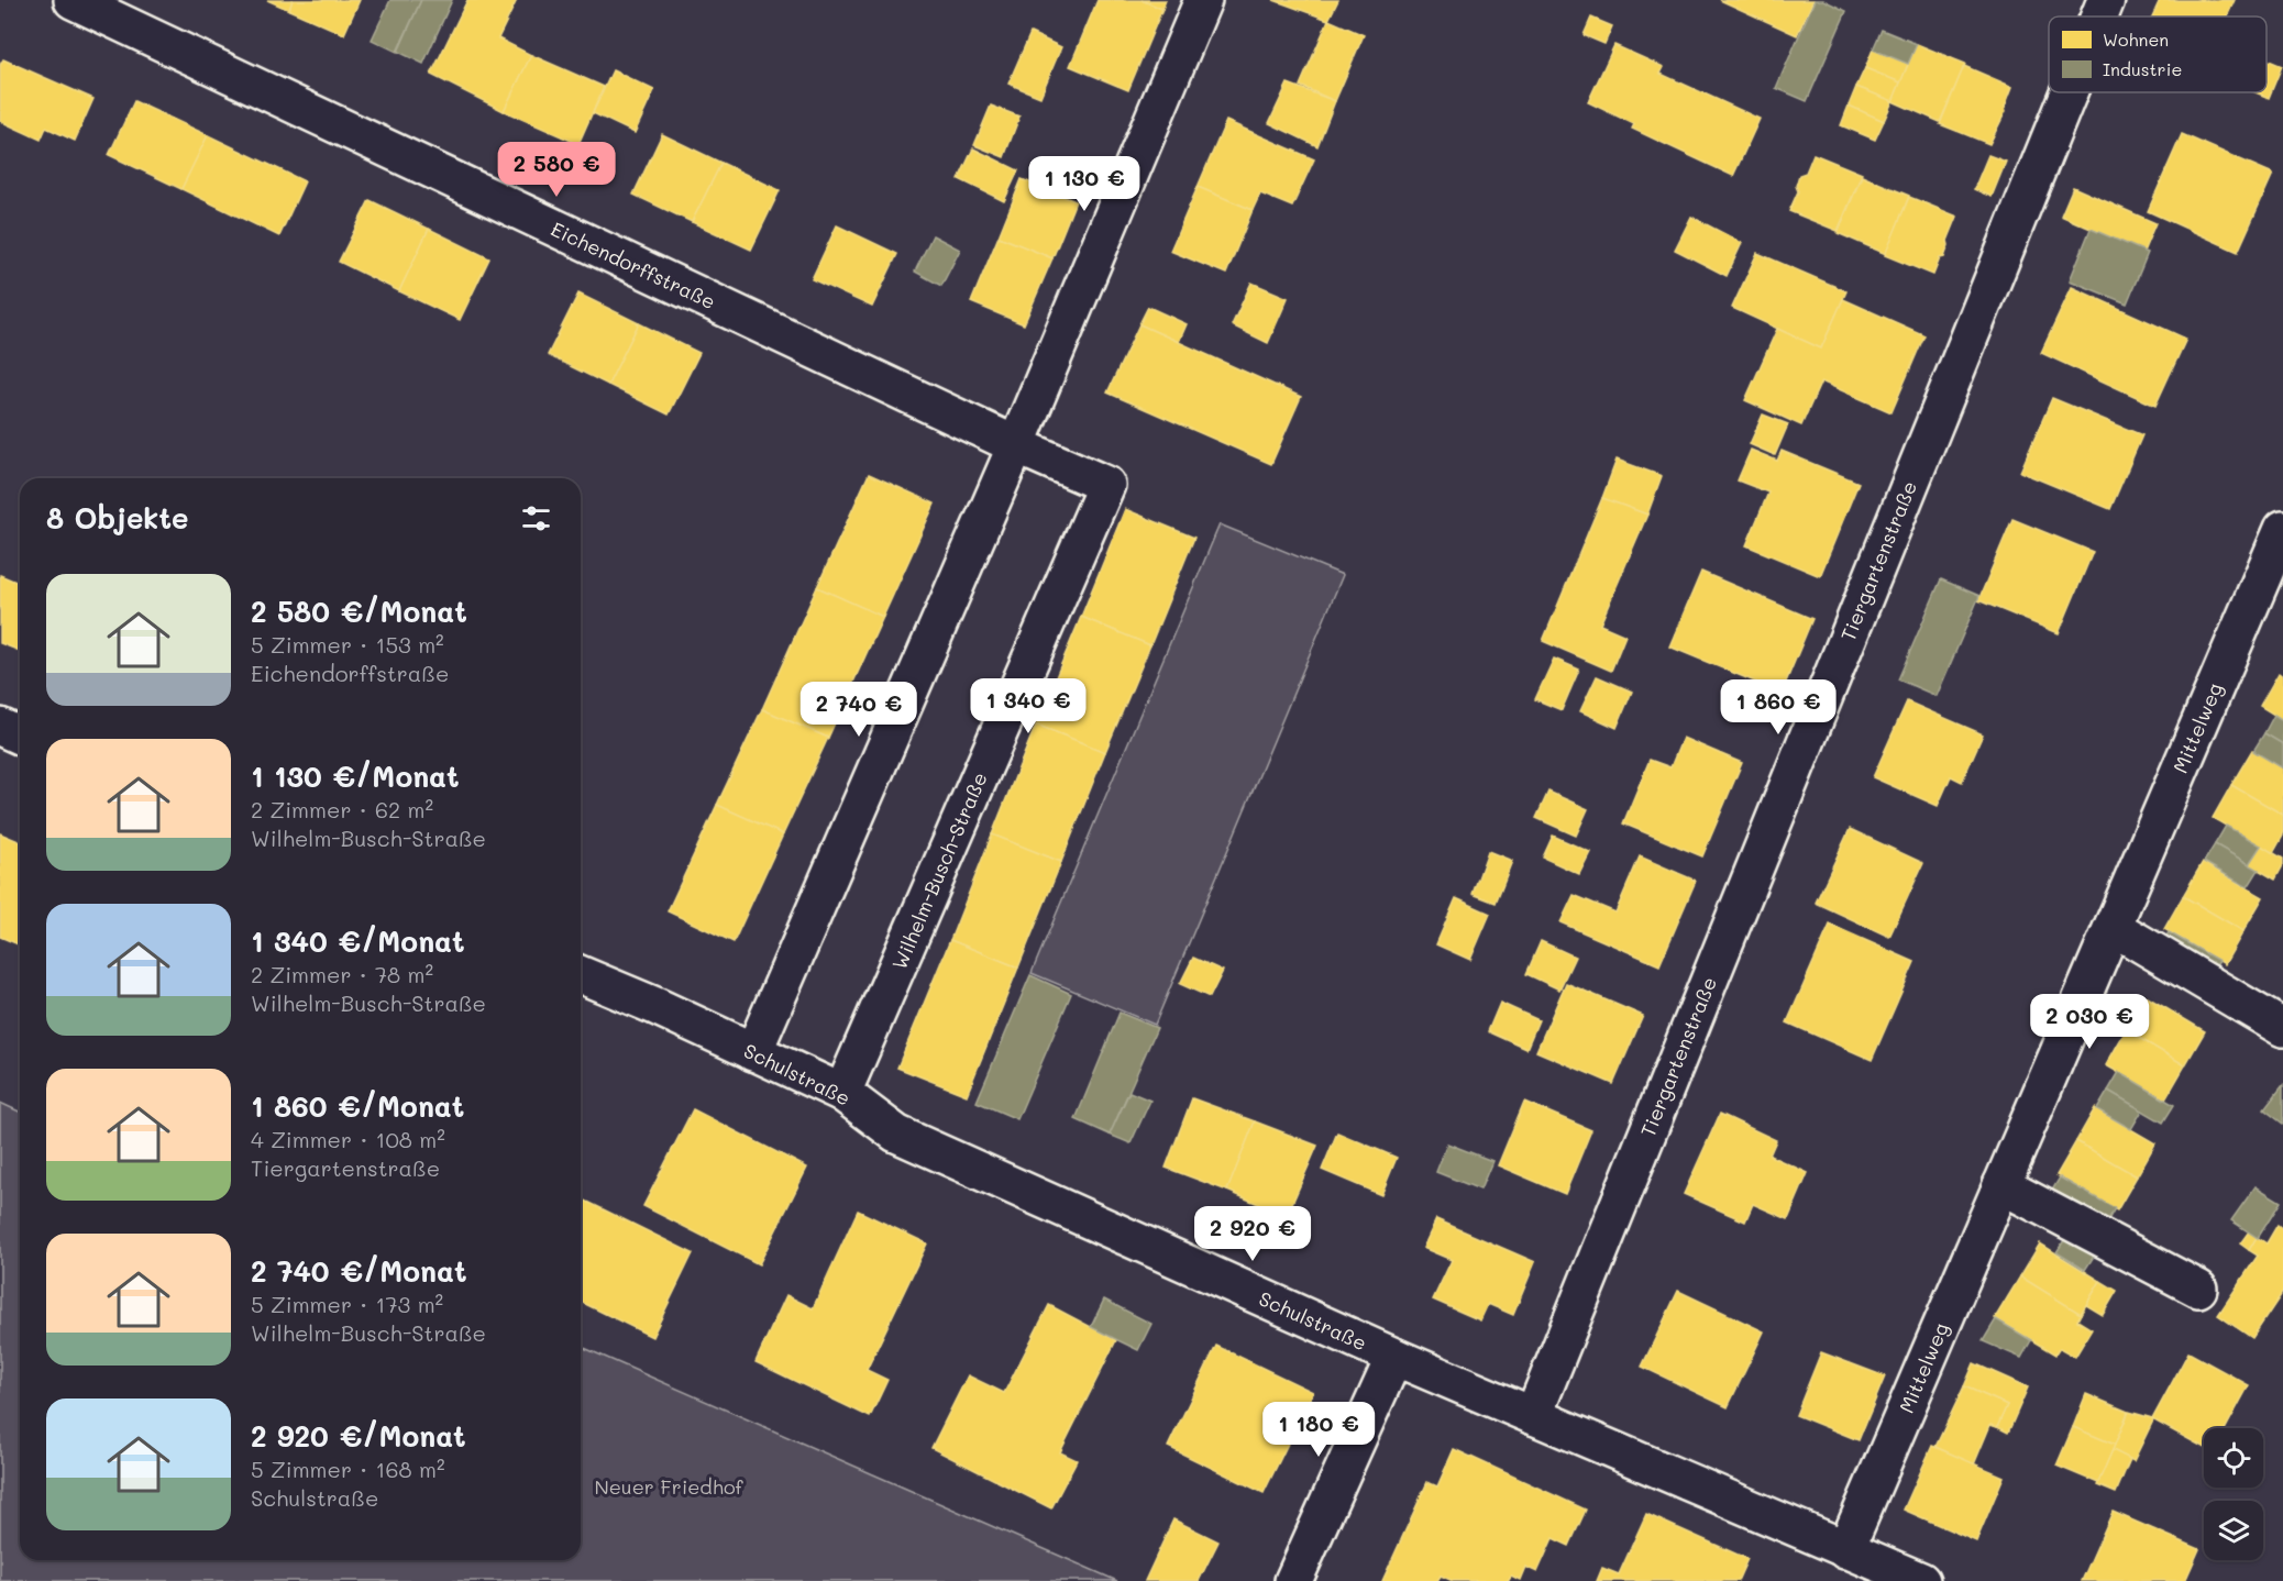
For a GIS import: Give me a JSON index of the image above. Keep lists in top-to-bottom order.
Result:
{
  "streets": {
    "street": [
      "Eichendorffstraße",
      "Tiergartenstraße",
      "Mittelweg",
      "Wilhelm-Busch-Straße",
      "Schulstraße"
    ]
  },
  "crossings": [
    ["Eichendorffstraße", "Wilhelm-Busch-Straße"],
    ["Tiergartenstraße", "Schulstraße"],
    ["Mittelweg", "Schulstraße"],
    ["Wilhelm-Busch-Straße", "Schulstraße"]
  ],
  "parks": ["Neuer Friedhof"],
  "legend": ["Wohnen", "Industrie"],
  "page": {
    "price": [
      "2 580 €",
      "1 130 €",
      "1 340 €",
      "1 860 €",
      "2 740 €",
      "2 030 €",
      "2 920 €",
      "1 180 €"
    ],
    "heading": "8 Objekte",
    "list": [
      {
        "name": "2 580 €/Monat",
        "note": "5 Zimmer · 153 m² · Eichendorffstraße"
      },
      {
        "name": "1 130 €/Monat",
        "note": "2 Zimmer · 62 m² · Wilhelm-Busch-Straße"
      },
      {
        "name": "1 340 €/Monat",
        "note": "2 Zimmer · 78 m² · Wilhelm-Busch-Straße"
      },
      {
        "name": "1 860 €/Monat",
        "note": "4 Zimmer · 108 m² · Tiergartenstraße"
      },
      {
        "name": "2 740 €/Monat",
        "note": "5 Zimmer · 173 m² · Wilhelm-Busch-Straße"
      },
      {
        "name": "2 920 €/Monat",
        "note": "5 Zimmer · 168 m² · Schulstraße"
      }
    ]
  }
}
